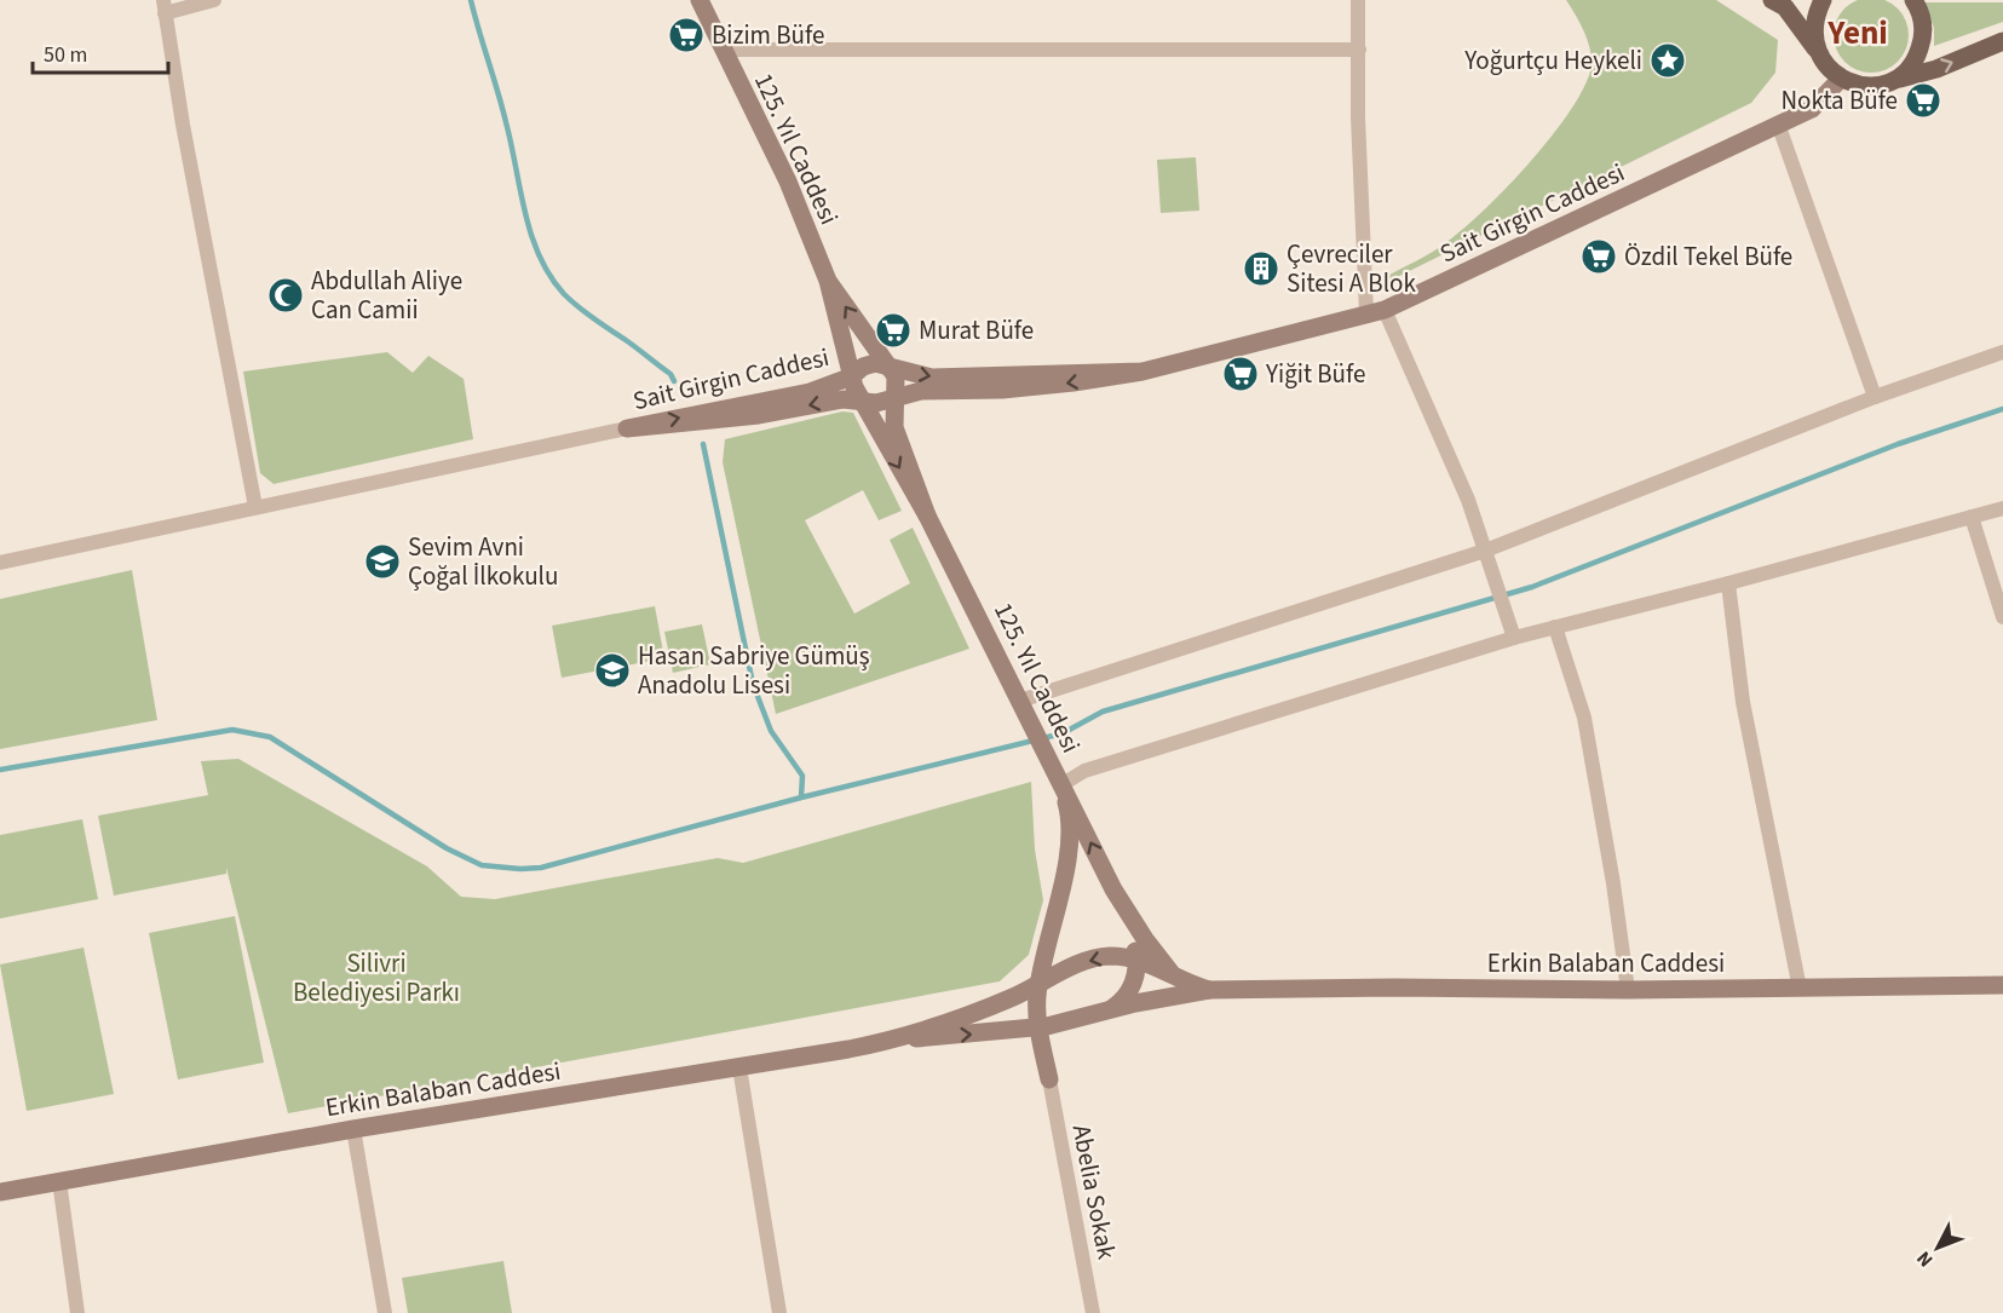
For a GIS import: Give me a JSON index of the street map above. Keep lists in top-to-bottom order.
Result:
{
  "streets": {
    "street": [
      "125. Yıl Caddesi",
      "Sait Girgin Caddesi",
      "Erkin Balaban Caddesi",
      "Abelia Sokak"
    ]
  },
  "crossings": [
    ["125. Yıl Caddesi", "Sait Girgin Caddesi"]
  ],
  "districts": ["Yeni"],
  "parks": ["Silivri Belediyesi Parkı"],
  "places": {
    "supermarket": [
      "Bizim Büfe",
      "Nokta Büfe",
      "Özdil Tekel Büfe",
      "Murat Büfe",
      "Yiğit Büfe"
    ],
    "place": ["Yoğurtçu Heykeli"],
    "building": ["Çevreciler Sitesi A Blok"],
    "mosque": ["Abdullah Aliye Can Camii"],
    "school or university": ["Sevim Avni Çoğal İlkokulu", "Hasan Sabriye Gümüş Anadolu Lisesi"]
  },
  "scale_bar": "50 m",
  "north": "bottom left"
}
